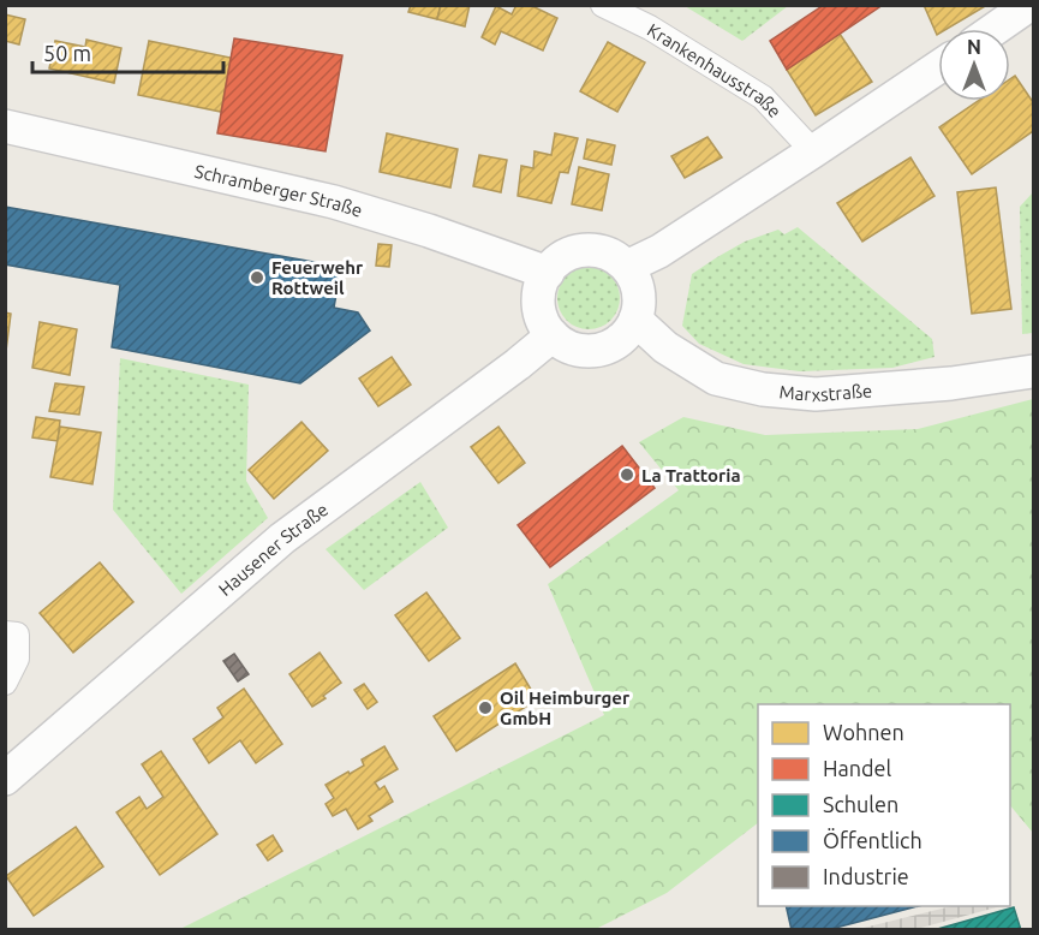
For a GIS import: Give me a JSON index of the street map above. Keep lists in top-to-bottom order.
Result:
{
  "streets": {
    "main road": ["Schramberger Straße", "Marxstraße", "Hausener Straße"],
    "street": ["Krankenhausstraße"]
  },
  "crossings": [
    ["Schramberger Straße", "Marxstraße"],
    ["Schramberger Straße", "Hausener Straße"],
    ["Marxstraße", "Hausener Straße"]
  ],
  "places": ["Feuerwehr Rottweil", "La Trattoria", "Oil Heimburger GmbH"],
  "legend": [
    "Wohnen",
    "Handel",
    "Schulen",
    "Öffentlich",
    "Industrie"
  ],
  "scale_bar": "50 m",
  "north": "top"
}
